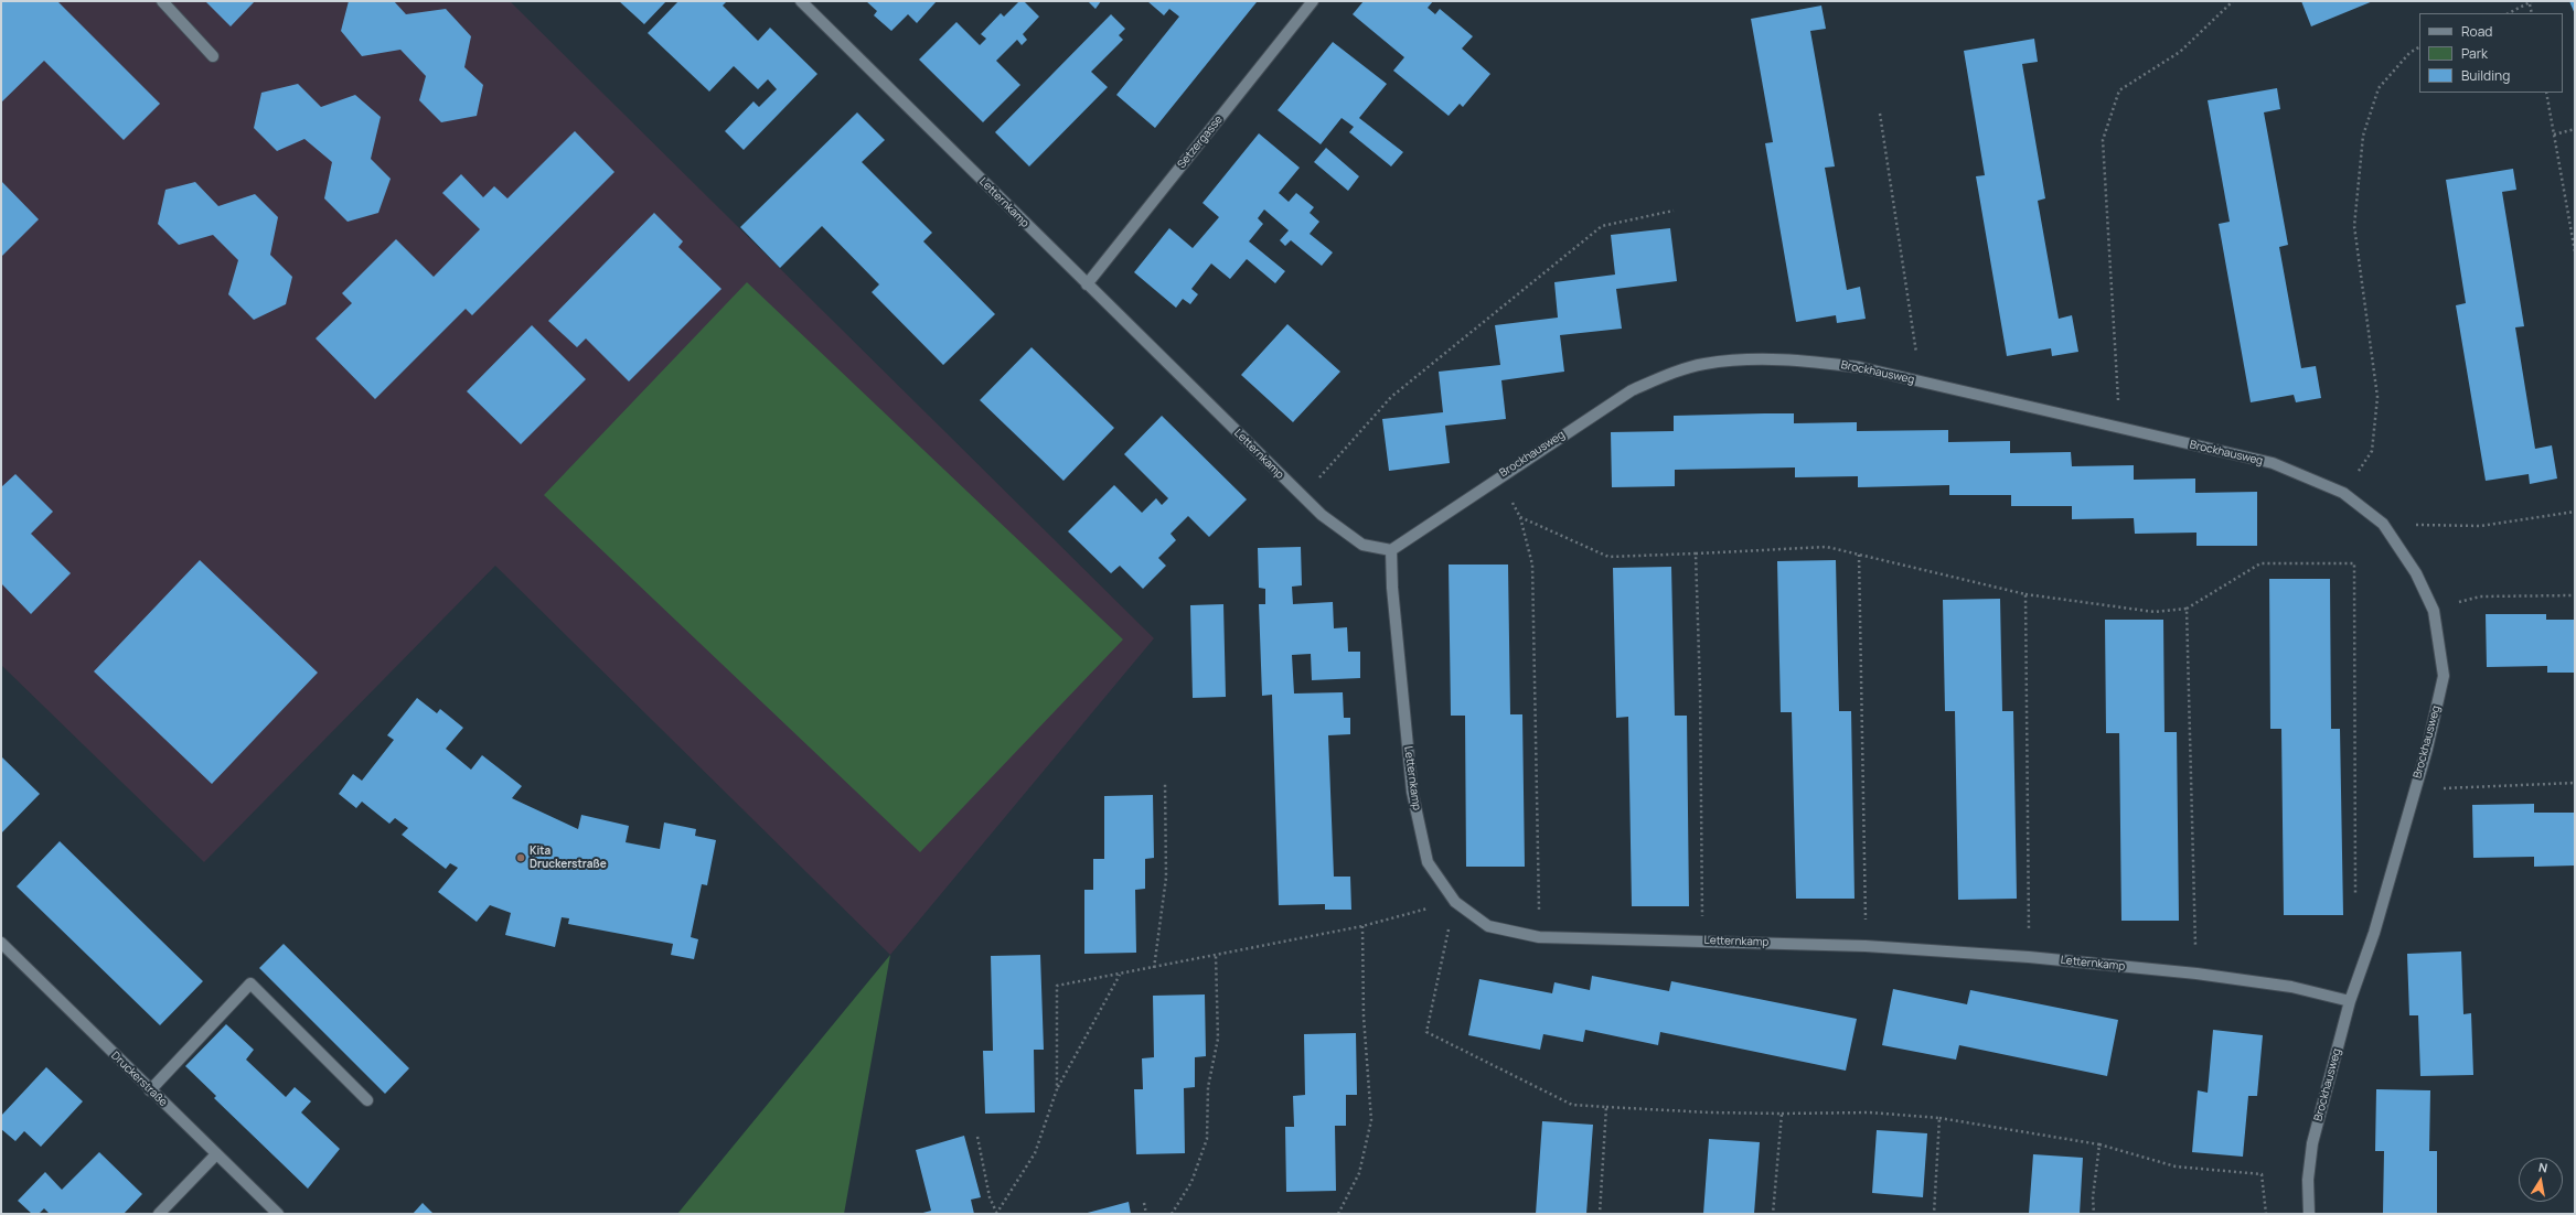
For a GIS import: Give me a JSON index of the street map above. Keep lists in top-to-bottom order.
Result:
{
  "streets": {
    "street": [
      "Setzergasse",
      "Letternkamp",
      "Brockhausweg",
      "Druckerstraße"
    ]
  },
  "crossings": [
    ["Setzergasse", "Letternkamp"],
    ["Letternkamp", "Brockhausweg"]
  ],
  "places": ["Kita Druckerstraße"],
  "legend": ["Road", "Park", "Building"],
  "north": "top"
}
